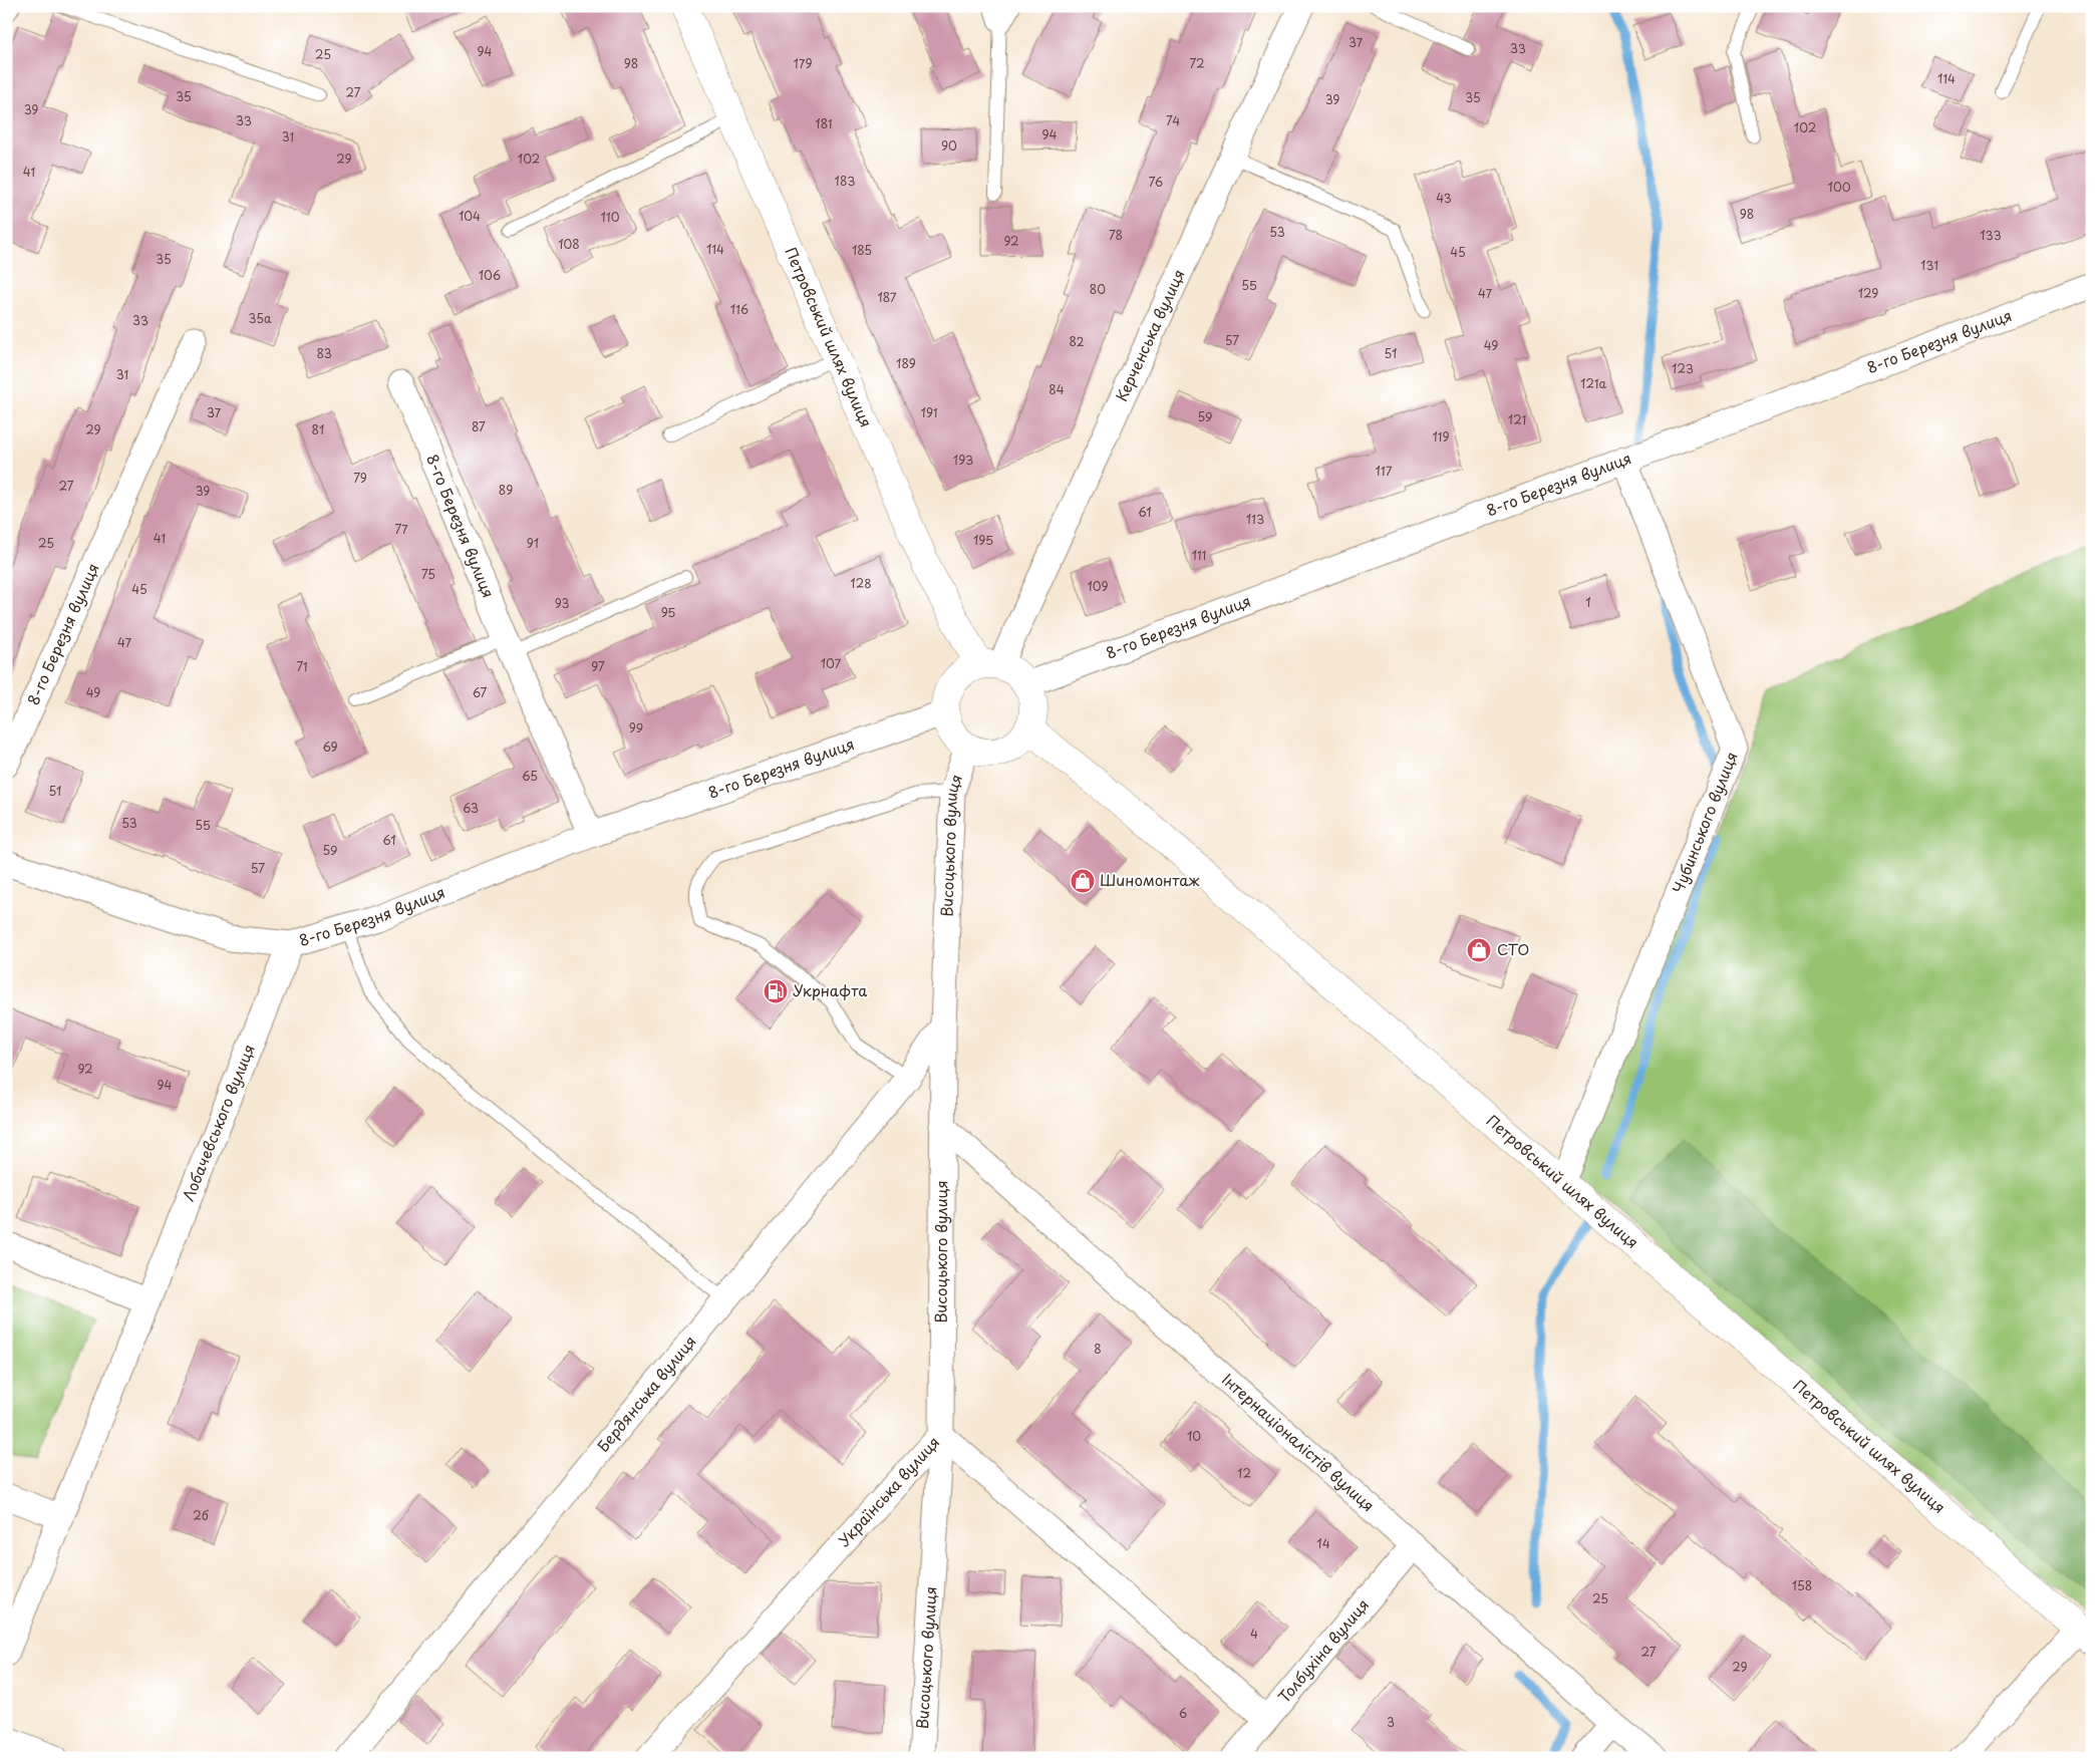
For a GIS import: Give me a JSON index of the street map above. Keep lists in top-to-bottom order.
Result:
{
  "streets": {
    "street": [
      "Керченська вулиця",
      "Петровський шлях вулиця",
      "8-го Березня вулиця",
      "Чубинського вулиця",
      "Висоцького вулиця",
      "Лобачевського вулиця",
      "Бердянська вулиця",
      "Інтернаціоналістів вулиця",
      "Українська вулиця",
      "Толбухіна вулиця"
    ]
  },
  "crossings": [
    ["Керченська вулиця", "Петровський шлях вулиця"],
    ["Керченська вулиця", "8-го Березня вулиця"],
    ["Керченська вулиця", "Висоцького вулиця"],
    ["Петровський шлях вулиця", "8-го Березня вулиця"],
    ["Петровський шлях вулиця", "Чубинського вулиця"],
    ["Петровський шлях вулиця", "Висоцького вулиця"],
    ["8-го Березня вулиця", "Чубинського вулиця"],
    ["8-го Березня вулиця", "Висоцького вулиця"],
    ["8-го Березня вулиця", "Лобачевського вулиця"],
    ["Висоцького вулиця", "Бердянська вулиця"],
    ["Висоцького вулиця", "Інтернаціоналістів вулиця"],
    ["Висоцького вулиця", "Українська вулиця"],
    ["Інтернаціоналістів вулиця", "Толбухіна вулиця"],
    ["Українська вулиця", "Толбухіна вулиця"]
  ],
  "places": {
    "shop": ["Шиномонтаж", "СТО"],
    "fuel station": ["Укрнафта"]
  },
  "house_numbers": [
    "37",
    "33",
    "94",
    "25",
    "98",
    "179",
    "72",
    "114",
    "27",
    "35",
    "35",
    "39",
    "39",
    "33",
    "74",
    "181",
    "102",
    "94",
    "31",
    "90",
    "29",
    "102",
    "41",
    "183",
    "76",
    "100",
    "43",
    "98",
    "104",
    "110",
    "53",
    "78",
    "133",
    "92",
    "108",
    "114",
    "185",
    "45",
    "35",
    "131",
    "106",
    "55",
    "80",
    "47",
    "129",
    "187",
    "116",
    "35а",
    "33",
    "57",
    "82",
    "49",
    "83",
    "51",
    "189",
    "123",
    "31",
    "121а",
    "84",
    "37",
    "191",
    "59",
    "121",
    "87",
    "29",
    "81",
    "119",
    "193",
    "117",
    "79",
    "27",
    "89",
    "39",
    "61",
    "113",
    "77",
    "41",
    "195",
    "25",
    "91",
    "111",
    "75",
    "128",
    "109",
    "45",
    "1",
    "93",
    "95",
    "47",
    "107",
    "71",
    "97",
    "49",
    "67",
    "99",
    "69",
    "65",
    "51",
    "63",
    "53",
    "55",
    "61",
    "59",
    "57",
    "92",
    "94",
    "8",
    "10",
    "12",
    "2б",
    "14",
    "158",
    "25",
    "4",
    "27",
    "29",
    "6",
    "3"
  ]
}
